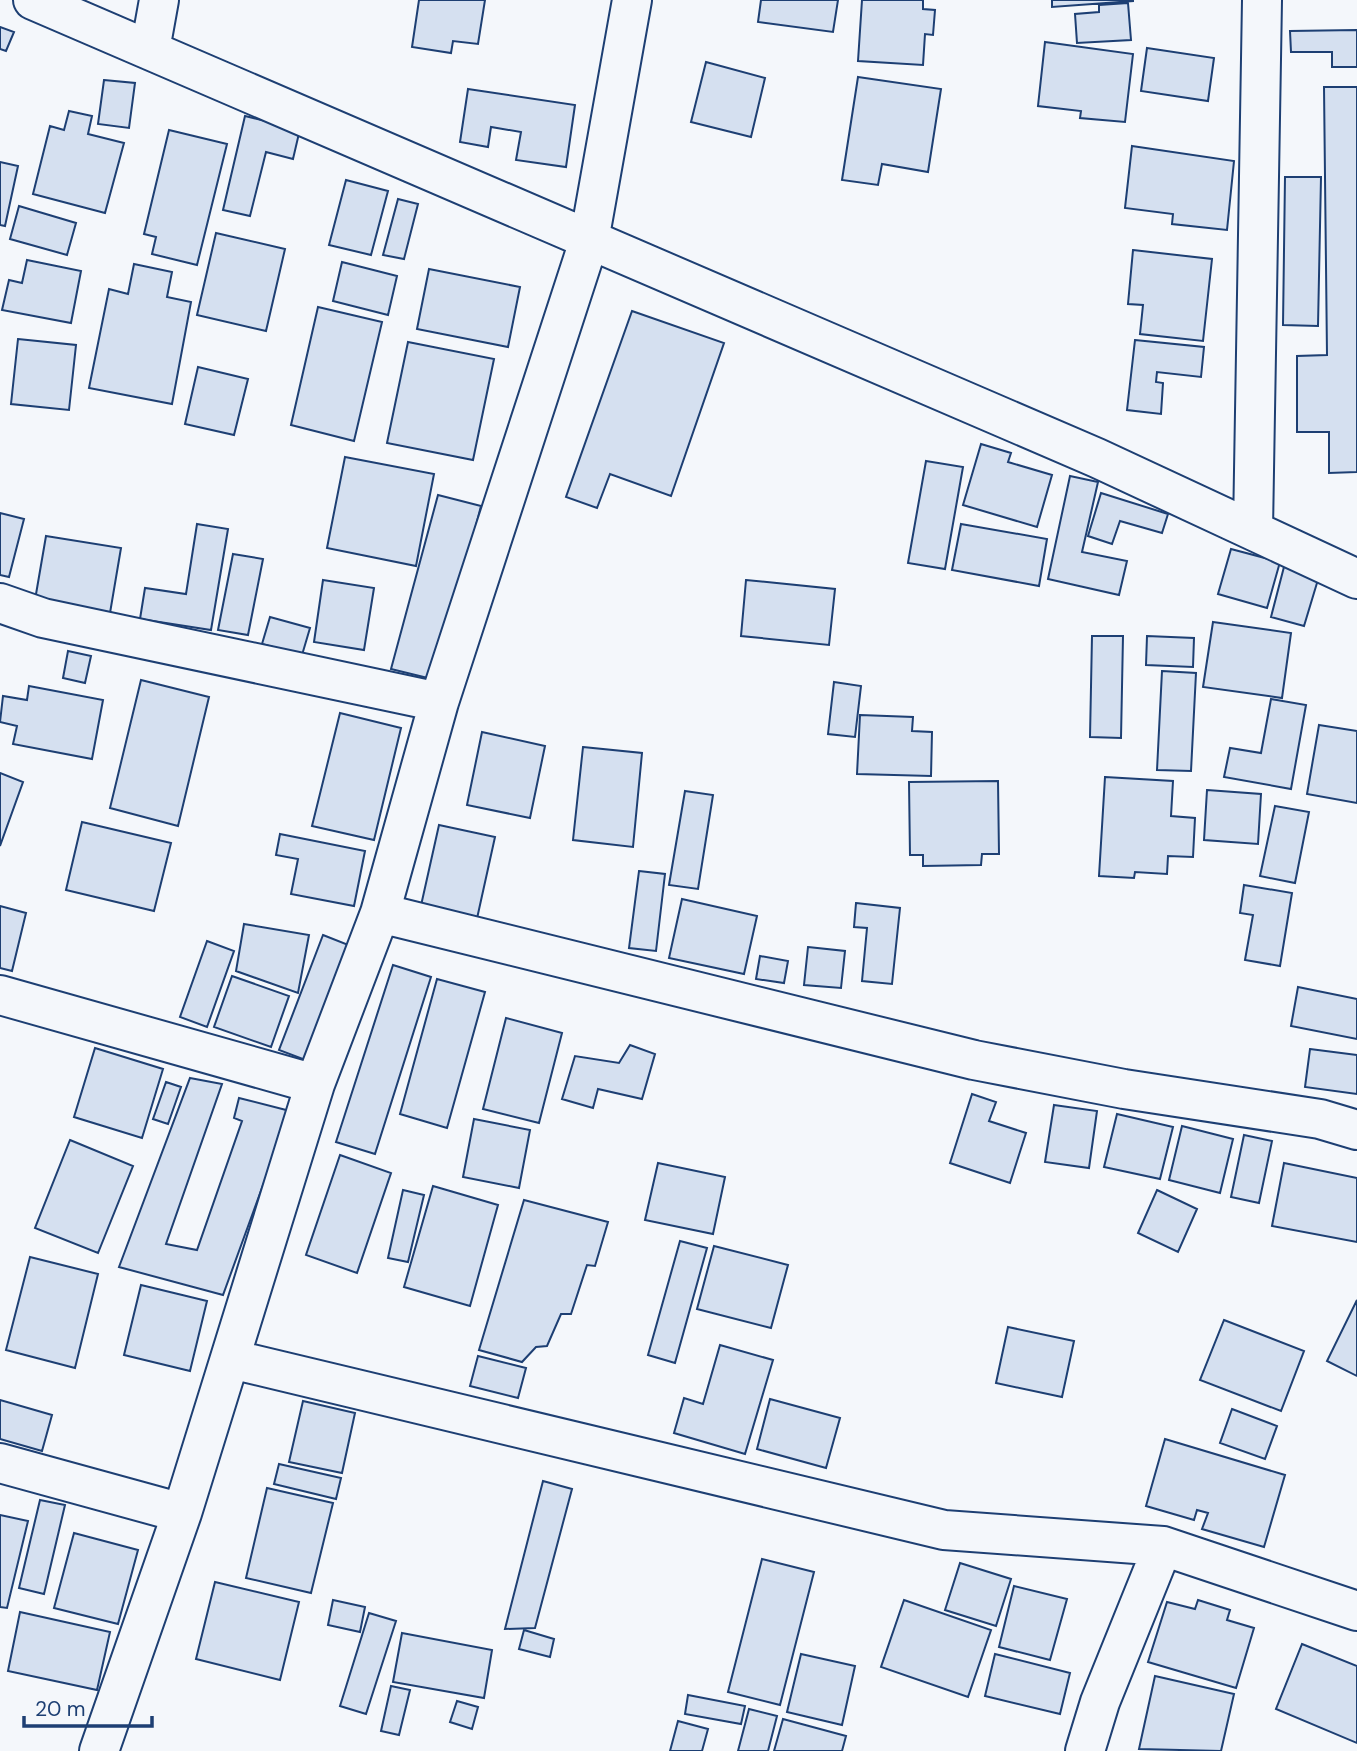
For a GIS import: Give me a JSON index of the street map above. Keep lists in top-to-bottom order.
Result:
{
  "scale_bar": "20 m"
}
